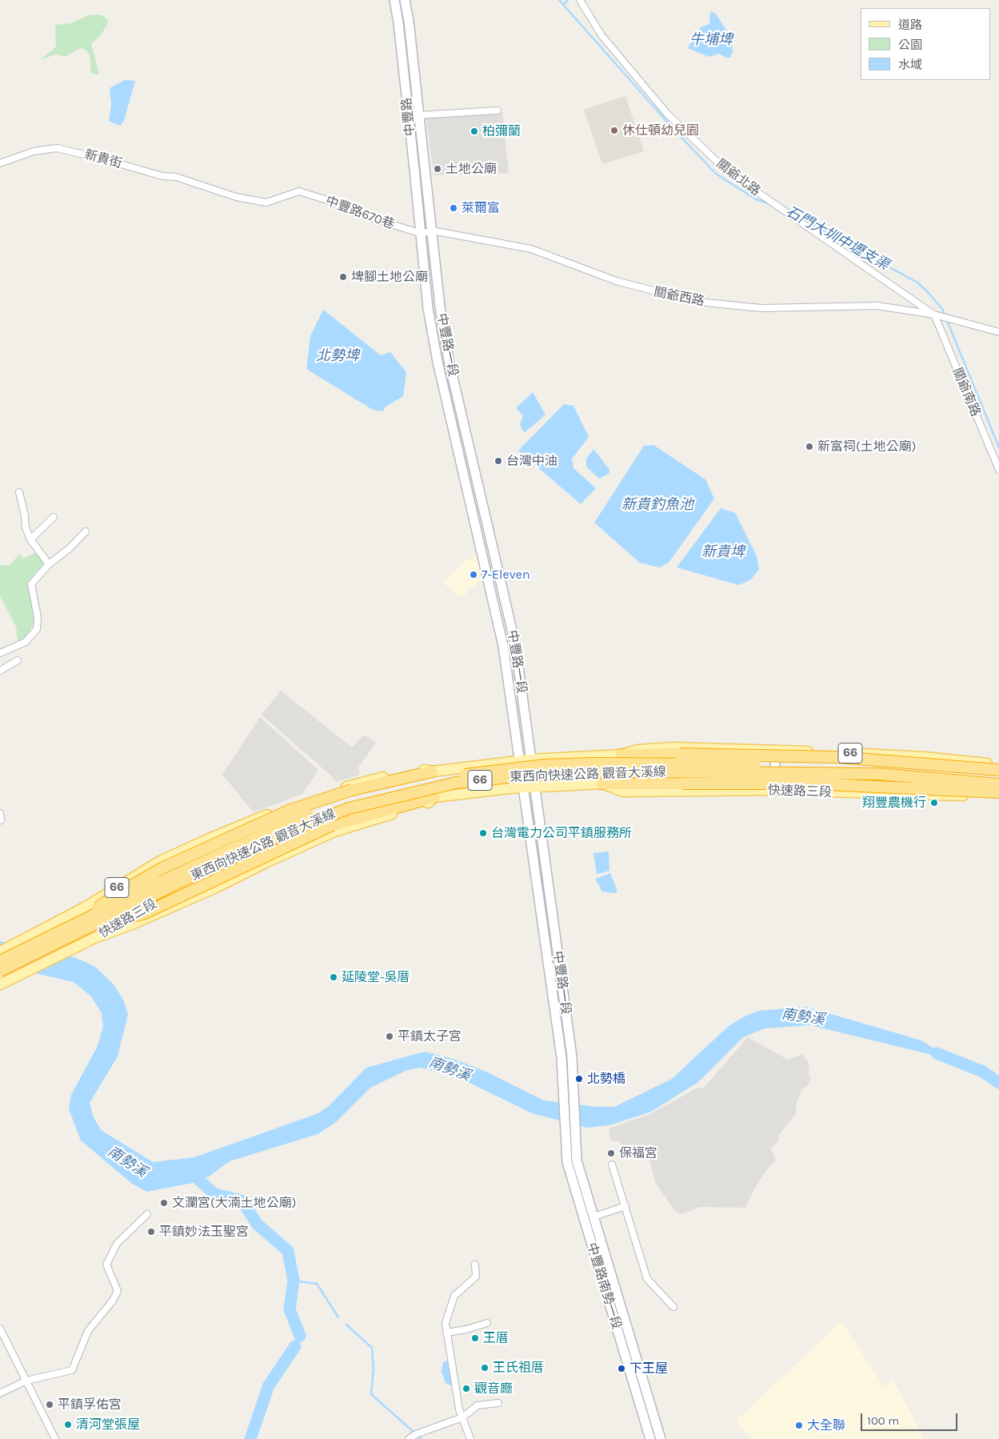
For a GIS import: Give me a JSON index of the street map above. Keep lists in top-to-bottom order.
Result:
{
  "streets": {
    "highway": ["66", "東西向快速公路 觀音大溪線"],
    "main road": [
      "中豐路",
      "中豐路一段",
      "快速路三段",
      "中豐路南勢一段"
    ],
    "street": [
      "新貴街",
      "關爺北路",
      "中豐路670巷",
      "關爺西路",
      "關爺南路"
    ]
  },
  "crossings": [
    ["中豐路", "中豐路670巷"],
    ["中豐路", "關爺西路"],
    ["中豐路", "中豐路一段"],
    ["新貴街", "中豐路670巷"],
    ["關爺北路", "關爺西路"],
    ["關爺北路", "關爺南路"],
    ["中豐路670巷", "中豐路一段"],
    ["關爺西路", "中豐路一段"],
    ["關爺西路", "關爺南路"],
    ["中豐路一段", "快速路三段"],
    ["66", "快速路三段"]
  ],
  "water": [
    "牛埔埤",
    "石門大圳中壢支渠",
    "北勢埤",
    "新貴釣魚池",
    "新貴埤",
    "南勢溪"
  ],
  "places": [
    "休仕頓幼兒園",
    "柏彌蘭",
    "土地公廟",
    "萊爾富",
    "埤腳土地公廟",
    "新富祠(土地公廟)",
    "台灣中油",
    "7-Eleven",
    "翔豐農機行",
    "台灣電力公司平鎮服務所",
    "延陵堂-吳厝",
    "平鎮太子宮",
    "北勢橋",
    "保福宮",
    "文瀾宮(大湳土地公廟)",
    "平鎮妙法玉聖宮",
    "王厝",
    "王氏祖厝",
    "下王屋",
    "觀音廳",
    "平鎮孚佑宮",
    "清河堂張屋",
    "大全聯"
  ],
  "legend": ["道路", "公園", "水域"],
  "scale_bar": "100 m"
}
